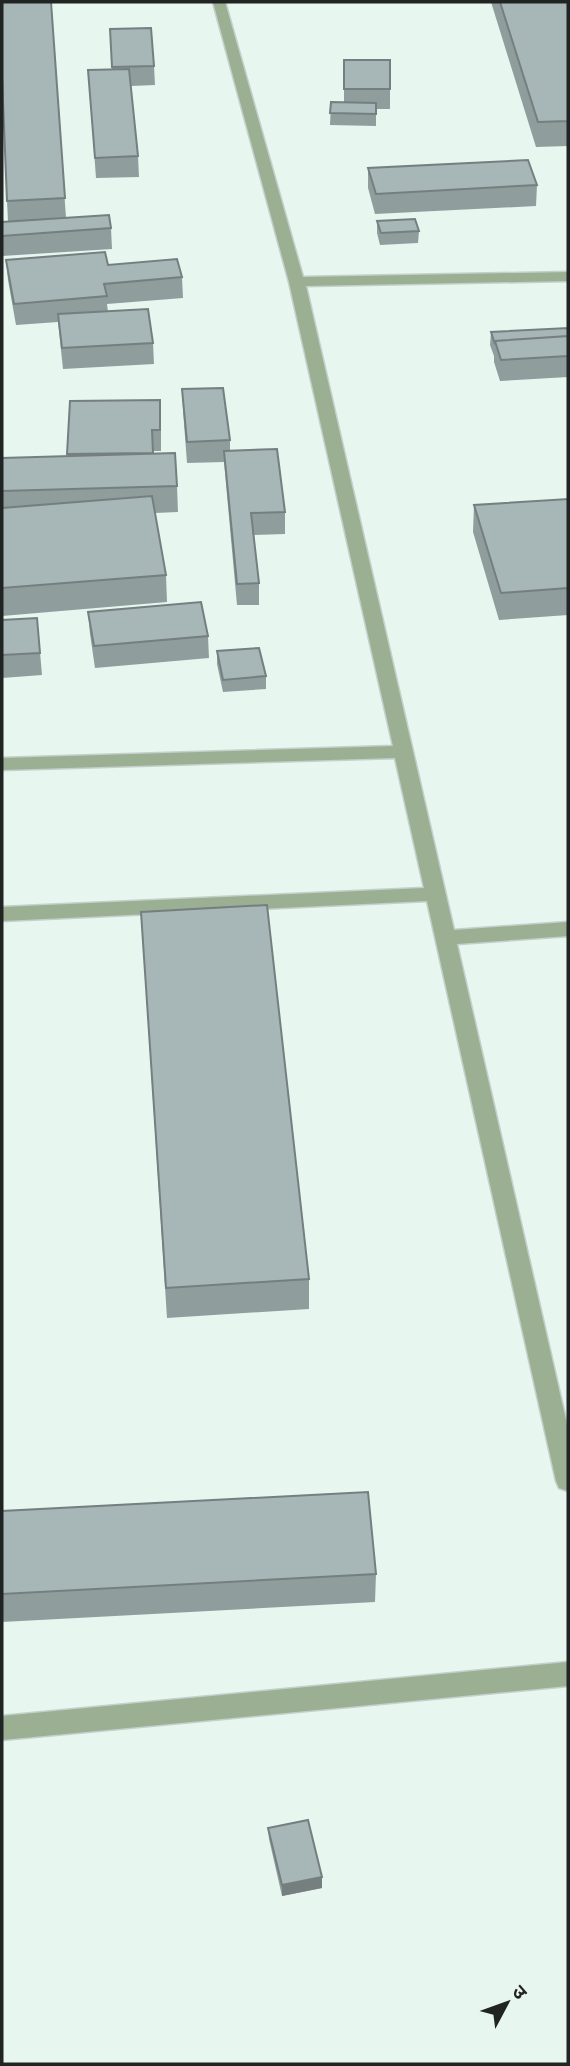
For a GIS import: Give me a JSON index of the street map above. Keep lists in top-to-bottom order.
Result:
{
  "north": "top right"
}
